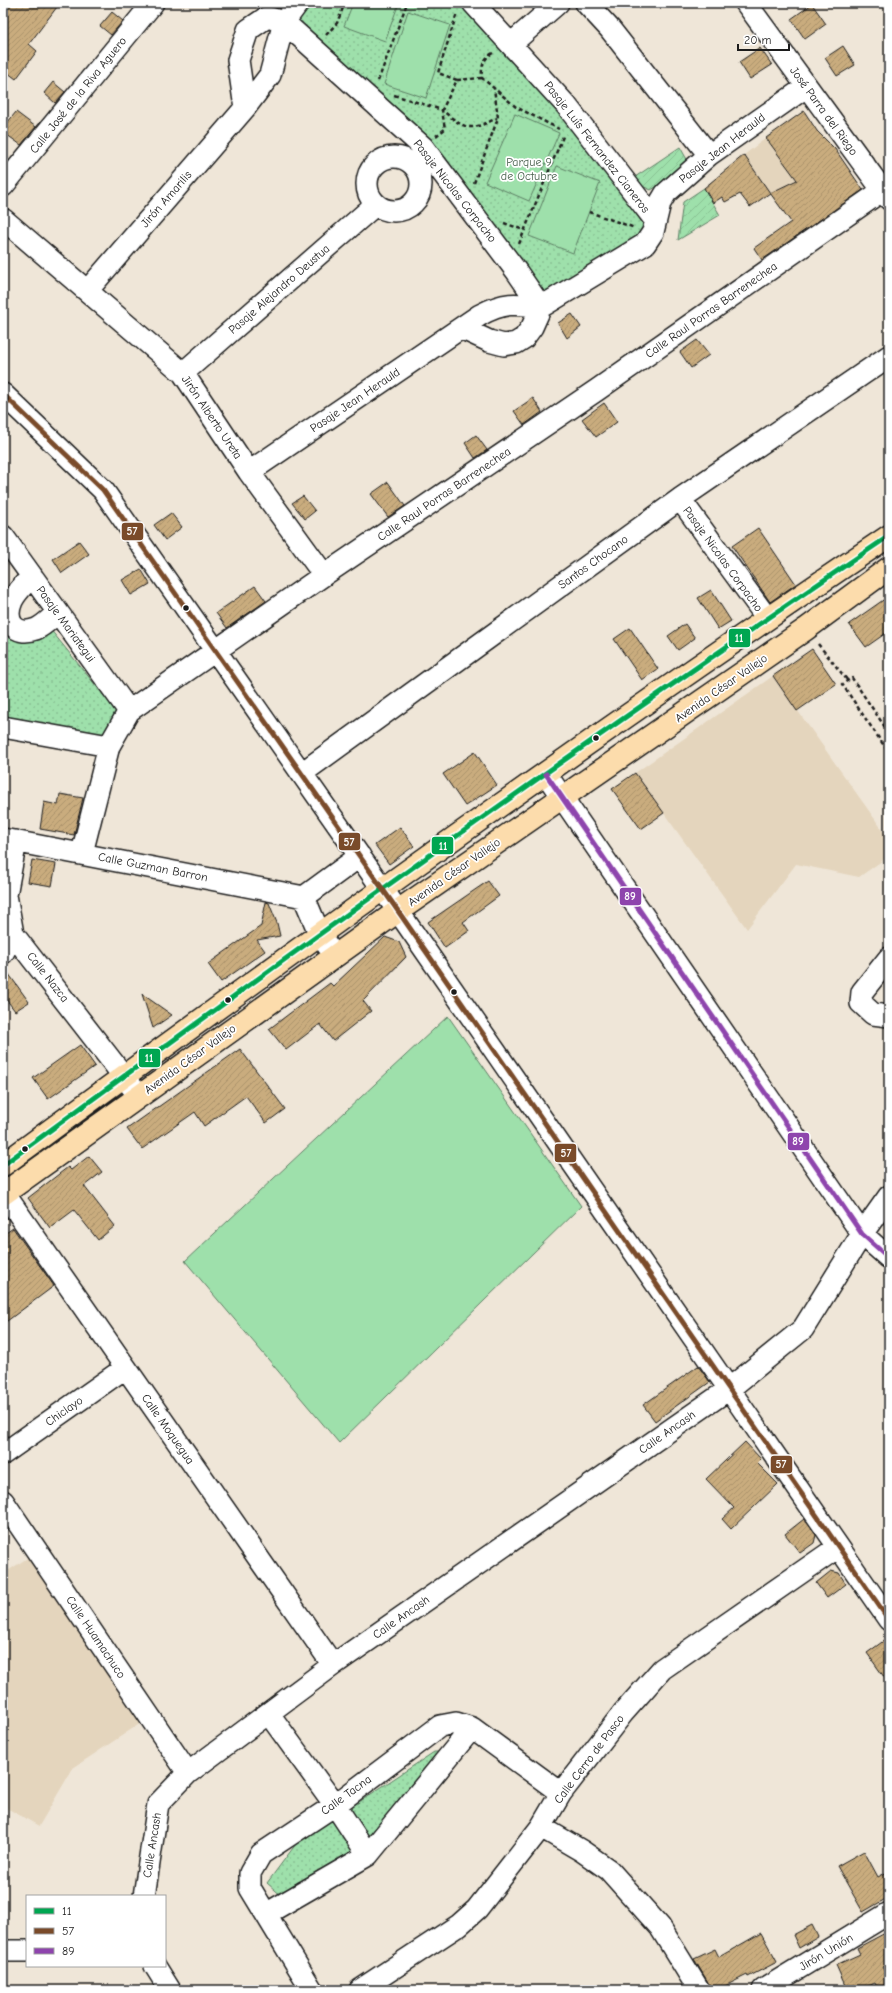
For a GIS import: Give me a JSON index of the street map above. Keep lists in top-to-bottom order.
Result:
{
  "streets": {
    "main road": ["Avenida César Vallejo"],
    "street": [
      "Calle José de la Riva Aguero",
      "José Parra del Riego",
      "Pasaje Luís Fernandez Cianeros",
      "Pasaje Jean Herauld",
      "Pasaje Nicolas Corpacho",
      "Jirón Amarilis",
      "Pasaje Alejandro Deustua",
      "Calle Raul Porras Barrenechea",
      "Jirón Alberto Ureta",
      "Santos Chocano",
      "Pasaje Mariategui",
      "Calle Guzman Barron",
      "Calle Nazca",
      "Chiclayo",
      "Calle Moquegua",
      "Calle Ancash",
      "Calle Huamachuco",
      "Calle Cerro de Pasco",
      "Calle Tacna",
      "Jirón Unión"
    ]
  },
  "crossings": [
    ["José Parra del Riego", "Pasaje Jean Herauld"],
    ["José Parra del Riego", "Calle Raul Porras Barrenechea"],
    ["Pasaje Luís Fernandez Cianeros", "Pasaje Jean Herauld"],
    ["Pasaje Jean Herauld", "Pasaje Nicolas Corpacho"],
    ["Pasaje Jean Herauld", "Jirón Alberto Ureta"],
    ["Pasaje Nicolas Corpacho", "Jirón Amarilis"],
    ["Pasaje Nicolas Corpacho", "Santos Chocano"],
    ["Pasaje Nicolas Corpacho", "Avenida César Vallejo"],
    ["Jirón Amarilis", "Jirón Alberto Ureta"],
    ["Pasaje Alejandro Deustua", "Jirón Alberto Ureta"],
    ["Calle Raul Porras Barrenechea", "Jirón Alberto Ureta"],
    ["Calle Raul Porras Barrenechea", "Pasaje Mariategui"],
    ["Calle Raul Porras Barrenechea", "Calle Guzman Barron"],
    ["Avenida César Vallejo", "Calle Nazca"],
    ["Avenida César Vallejo", "Calle Moquegua"],
    ["Calle Guzman Barron", "Calle Nazca"],
    ["Chiclayo", "Calle Moquegua"],
    ["Calle Moquegua", "Calle Ancash"],
    ["Calle Ancash", "Calle Huamachuco"],
    ["Calle Cerro de Pasco", "Calle Tacna"]
  ],
  "parks": ["Parque 9 de Octubre"],
  "lines": ["transit line 57", "transit line 11", "transit line 89"],
  "legend": ["11", "57", "89"],
  "scale_bar": "20 m"
}
